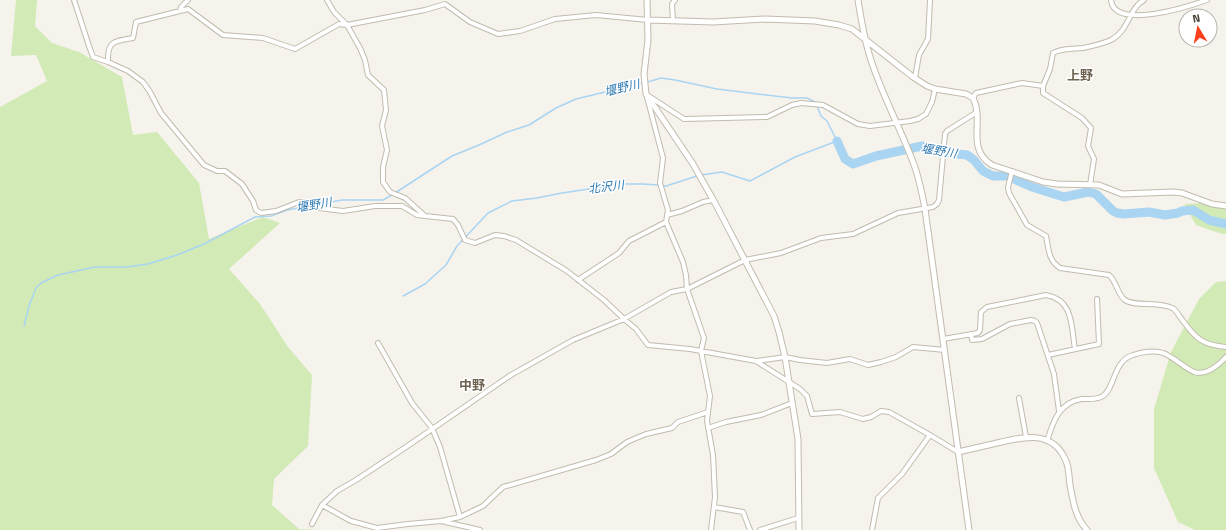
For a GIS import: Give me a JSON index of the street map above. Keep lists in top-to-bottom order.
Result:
{
  "districts": ["上野", "中野"],
  "water": ["堰野川", "北沢川"],
  "north": "top"
}
